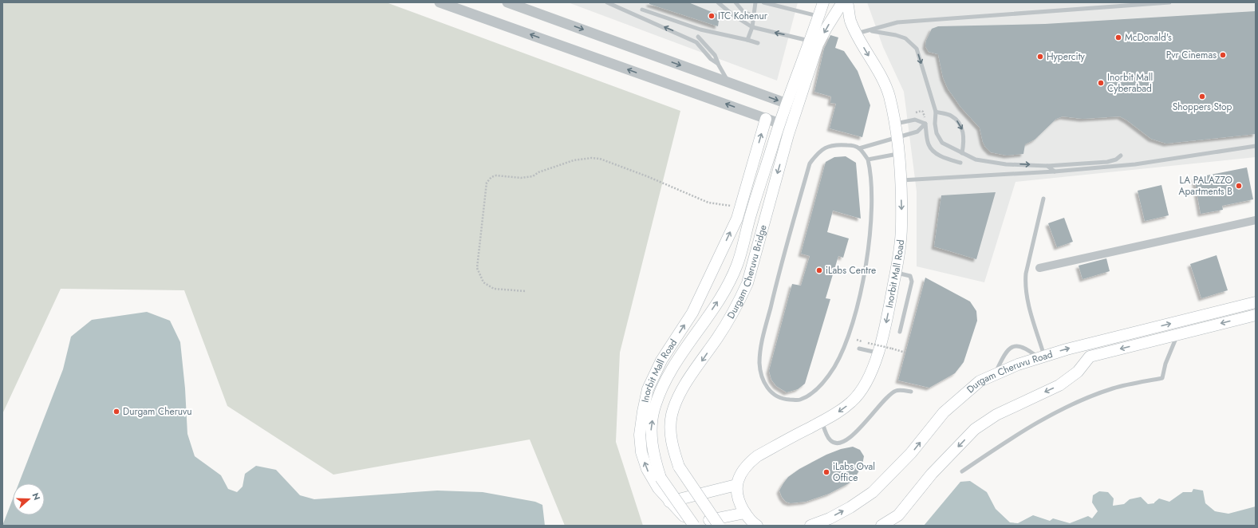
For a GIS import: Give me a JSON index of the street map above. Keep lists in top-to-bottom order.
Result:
{
  "streets": {
    "main road": ["Durgam Cheruvu Bridge", "Inorbit Mall Road", "Durgam Cheruvu Road"]
  },
  "places": [
    "ITC Kohenur",
    "McDonald's",
    "Pvr Cinemas",
    "Hypercity",
    "Inorbit Mall Cyberabad",
    "Shoppers Stop",
    "LA PALAZZO Apartments B",
    "iLabs Centre",
    "Durgam Cheruvu",
    "iLabs Oval Office"
  ],
  "north": "right"
}
